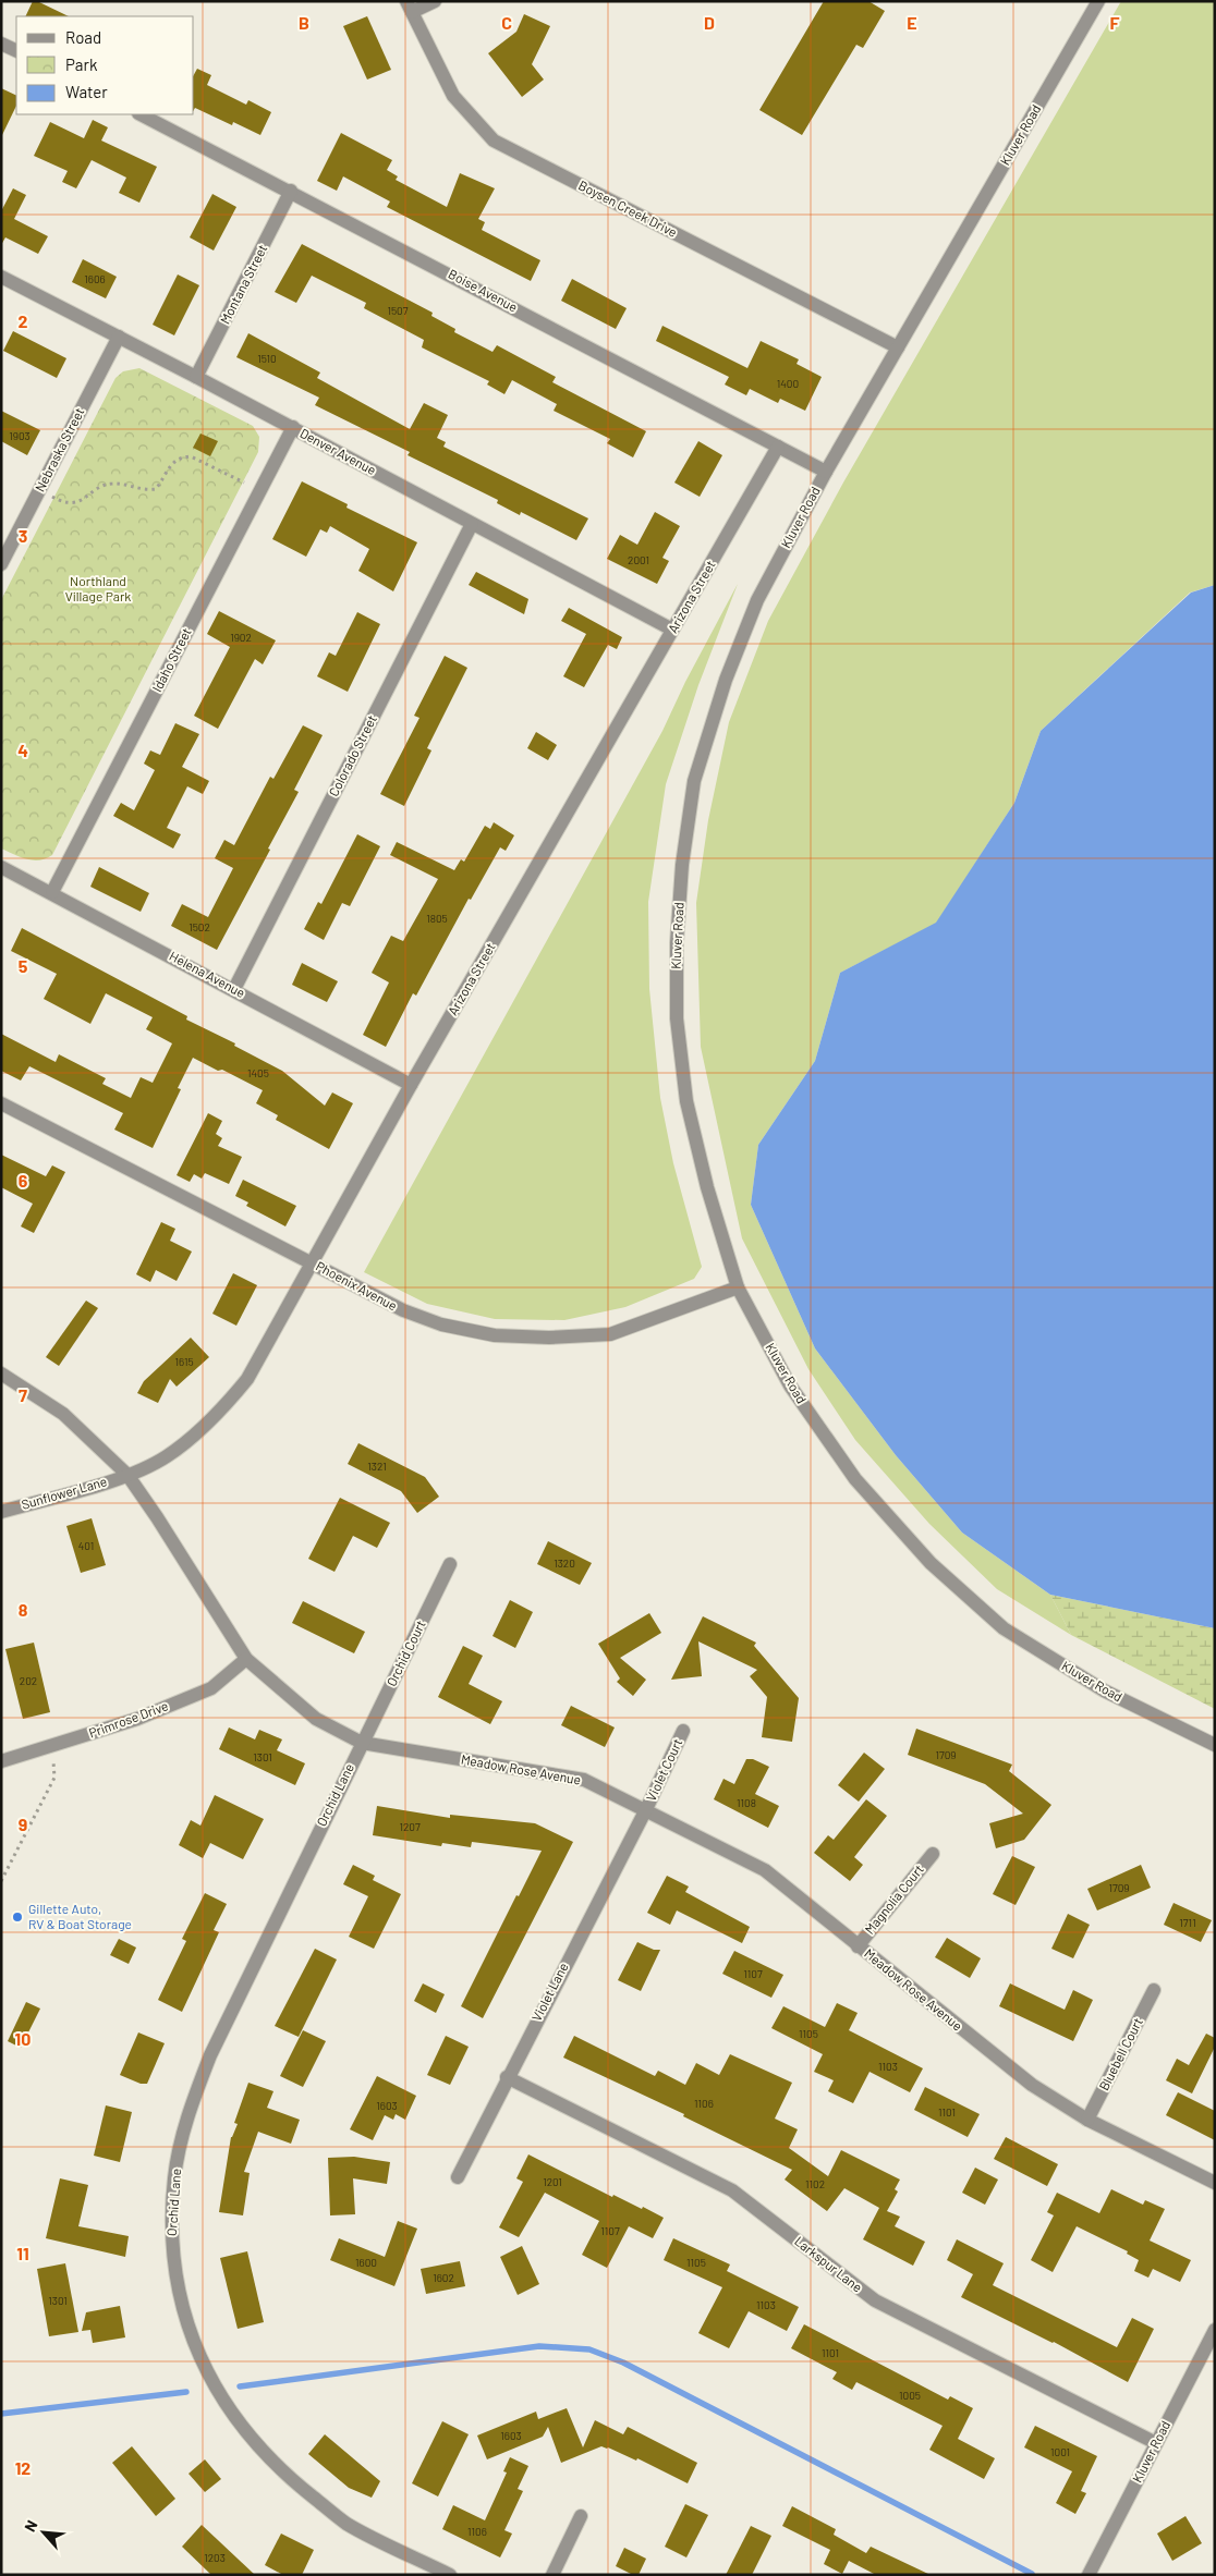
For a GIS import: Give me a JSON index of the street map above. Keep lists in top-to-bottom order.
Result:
{
  "streets": {
    "street": [
      "Kluver Road",
      "Boysen Creek Drive",
      "Montana Street",
      "Boise Avenue",
      "Nebraska Street",
      "Denver Avenue",
      "Arizona Street",
      "Idaho Street",
      "Colorado Street",
      "Helena Avenue",
      "Phoenix Avenue",
      "Sunflower Lane",
      "Orchid Court",
      "Primrose Drive",
      "Meadow Rose Avenue",
      "Violet Court",
      "Orchid Lane",
      "Magnolia Court",
      "Violet Lane",
      "Bluebell Court",
      "Larkspur Lane"
    ]
  },
  "crossings": [
    ["Kluver Road", "Boysen Creek Drive"],
    ["Kluver Road", "Boise Avenue"],
    ["Kluver Road", "Phoenix Avenue"],
    ["Kluver Road", "Larkspur Lane"],
    ["Montana Street", "Boise Avenue"],
    ["Montana Street", "Denver Avenue"],
    ["Boise Avenue", "Arizona Street"],
    ["Nebraska Street", "Denver Avenue"],
    ["Denver Avenue", "Arizona Street"],
    ["Denver Avenue", "Idaho Street"],
    ["Denver Avenue", "Colorado Street"],
    ["Arizona Street", "Helena Avenue"],
    ["Arizona Street", "Phoenix Avenue"],
    ["Arizona Street", "Sunflower Lane"],
    ["Arizona Street", "Meadow Rose Avenue"],
    ["Idaho Street", "Helena Avenue"],
    ["Colorado Street", "Helena Avenue"],
    ["Sunflower Lane", "Meadow Rose Avenue"],
    ["Orchid Court", "Meadow Rose Avenue"],
    ["Orchid Court", "Orchid Lane"],
    ["Primrose Drive", "Meadow Rose Avenue"],
    ["Meadow Rose Avenue", "Violet Court"],
    ["Meadow Rose Avenue", "Orchid Lane"],
    ["Meadow Rose Avenue", "Magnolia Court"],
    ["Meadow Rose Avenue", "Violet Lane"],
    ["Meadow Rose Avenue", "Bluebell Court"],
    ["Violet Court", "Violet Lane"],
    ["Violet Lane", "Larkspur Lane"]
  ],
  "parks": ["Northland Village Park"],
  "places": ["Gillette Auto, RV & Boat Storage"],
  "house_numbers": [
    "1606",
    "1507",
    "1510",
    "1400",
    "1903",
    "2001",
    "1902",
    "1805",
    "1502",
    "1405",
    "1615",
    "1321",
    "401",
    "1320",
    "202",
    "1709",
    "1301",
    "1108",
    "1207",
    "1709",
    "1711",
    "1107",
    "1105",
    "1103",
    "1106",
    "1603",
    "1101",
    "1201",
    "1102",
    "1107",
    "1600",
    "1105",
    "1602",
    "1301",
    "1103",
    "1101",
    "1005",
    "1603",
    "1001",
    "1106",
    "1203"
  ],
  "legend": ["Road", "Park", "Water"],
  "north": "top left",
  "grid": {
    "columns": [
      "B",
      "C",
      "D",
      "E",
      "F"
    ],
    "rows": [
      "2",
      "3",
      "4",
      "5",
      "6",
      "7",
      "8",
      "9",
      "10",
      "11",
      "12"
    ]
  }
}
